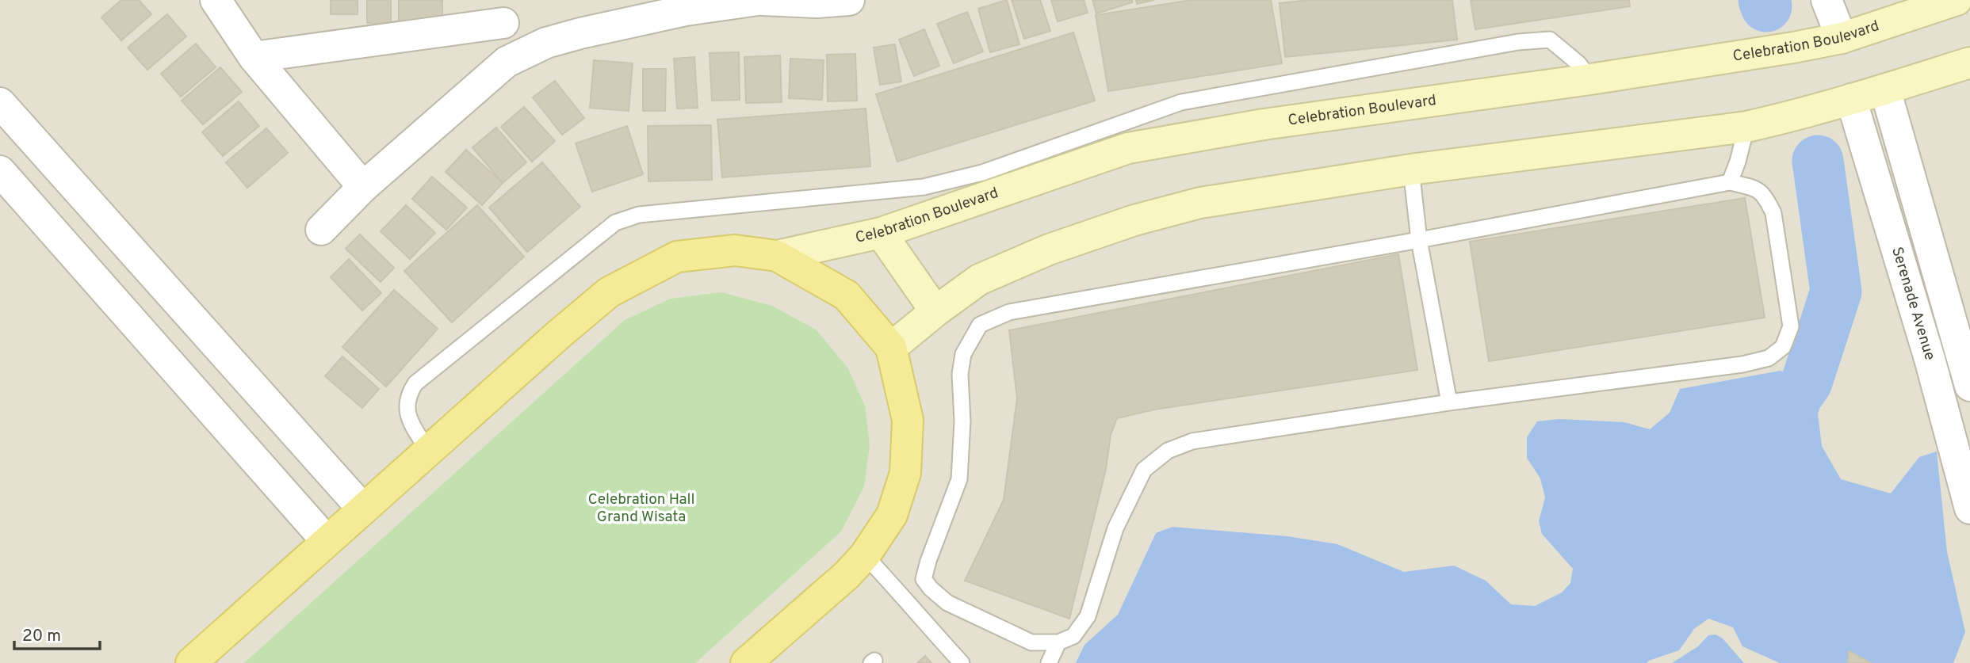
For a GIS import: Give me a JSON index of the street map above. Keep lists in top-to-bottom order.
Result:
{
  "streets": {
    "street": ["Celebration Boulevard", "Serenade Avenue"]
  },
  "parks": ["Celebration Hall Grand Wisata"],
  "scale_bar": "20 m"
}
